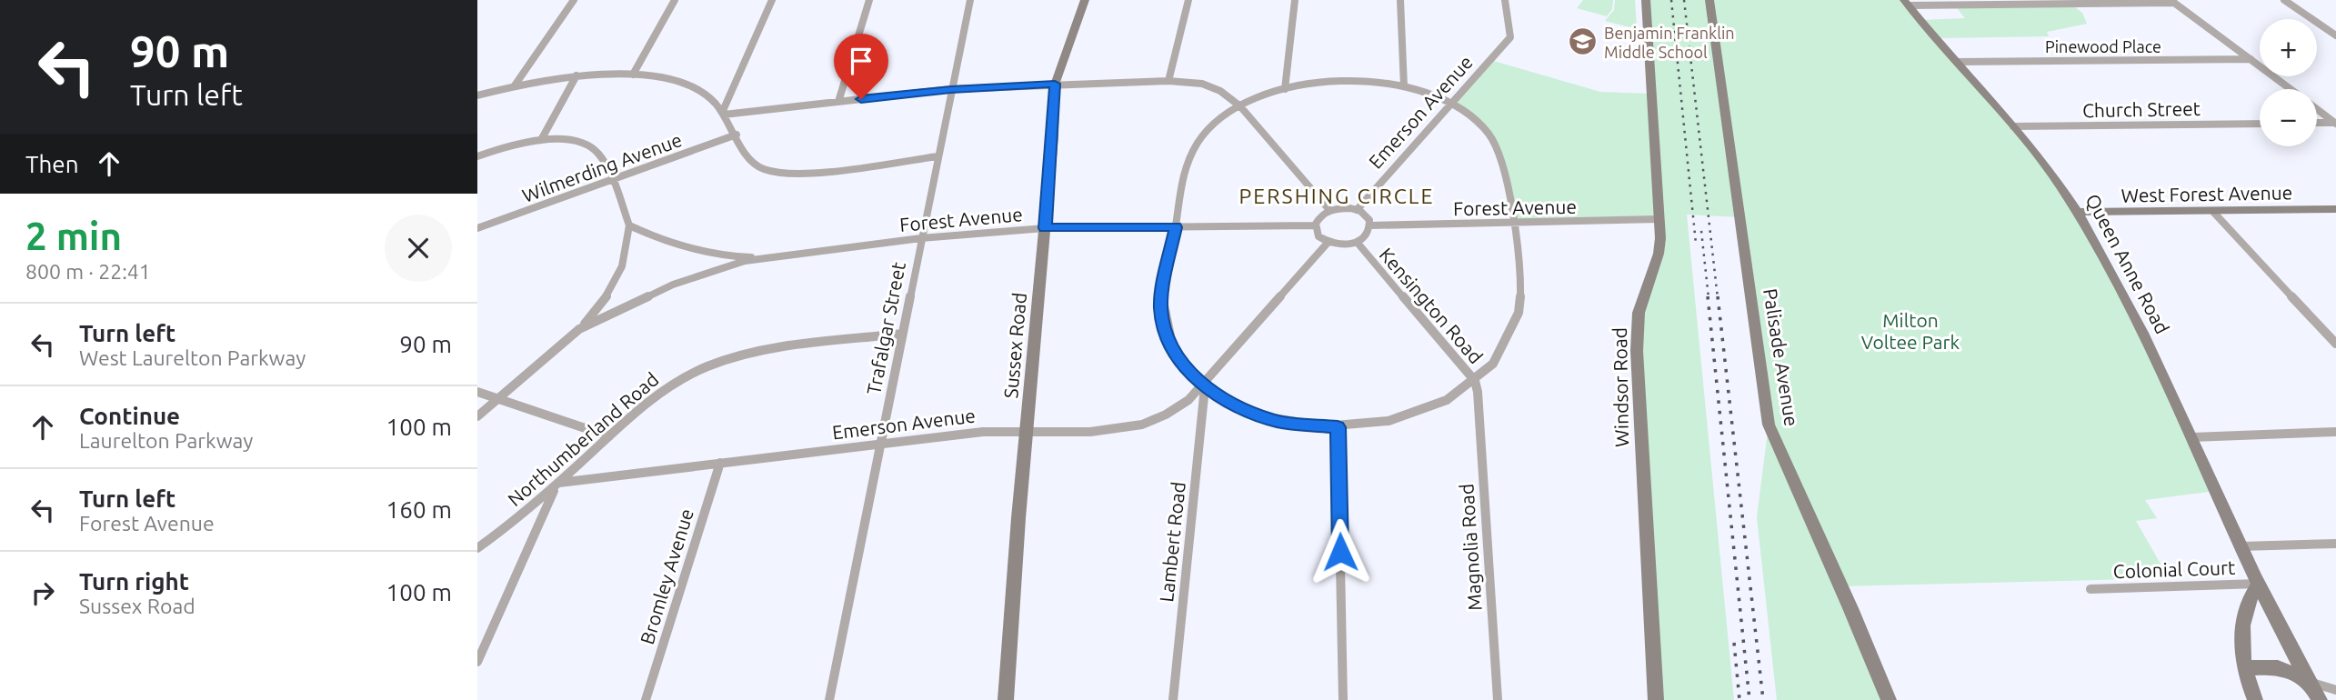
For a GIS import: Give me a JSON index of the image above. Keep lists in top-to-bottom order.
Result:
{
  "streets": {
    "street": [
      "Pinewood Place",
      "Church Street",
      "Emerson Avenue",
      "Wilmerding Avenue",
      "West Forest Avenue",
      "Forest Avenue",
      "Queen Anne Road",
      "Kensington Road",
      "Trafalgar Street",
      "Sussex Road",
      "Palisade Avenue",
      "Windsor Road",
      "Northumberland Road",
      "Lambert Road",
      "Magnolia Road",
      "Colonial Court",
      "Bromley Avenue"
    ]
  },
  "crossings": [
    ["Pinewood Place", "Queen Anne Road"],
    ["Church Street", "Queen Anne Road"],
    ["Emerson Avenue", "Forest Avenue"],
    ["Emerson Avenue", "Kensington Road"],
    ["Emerson Avenue", "Trafalgar Street"],
    ["Emerson Avenue", "Sussex Road"],
    ["Emerson Avenue", "Northumberland Road"],
    ["Emerson Avenue", "Lambert Road"],
    ["Emerson Avenue", "Bromley Avenue"],
    ["West Forest Avenue", "Queen Anne Road"],
    ["Forest Avenue", "Kensington Road"],
    ["Forest Avenue", "Trafalgar Street"],
    ["Forest Avenue", "Sussex Road"],
    ["Forest Avenue", "Windsor Road"],
    ["Queen Anne Road", "Colonial Court"],
    ["Kensington Road", "Magnolia Road"],
    ["Trafalgar Street", "Northumberland Road"]
  ],
  "districts": ["PERSHING CIRCLE"],
  "parks": ["Milton Voltee Park"],
  "places": {
    "school or university": ["Benjamin Franklin Middle School"]
  },
  "page": {
    "turn": ["90 m", "Turn left"],
    "map_buttons": ["+", "−"],
    "then": "Then",
    "heading": ["2 min", "800 m · 22:41"],
    "list": [
      {
        "name": "Turn left",
        "note": "West Laurelton Parkway",
        "value": "90 m"
      },
      {
        "name": "Continue",
        "note": "Laurelton Parkway",
        "value": "100 m"
      },
      {
        "name": "Turn left",
        "note": "Forest Avenue",
        "value": "160 m"
      },
      {
        "name": "Turn right",
        "note": "Sussex Road",
        "value": "100 m"
      }
    ]
  }
}
